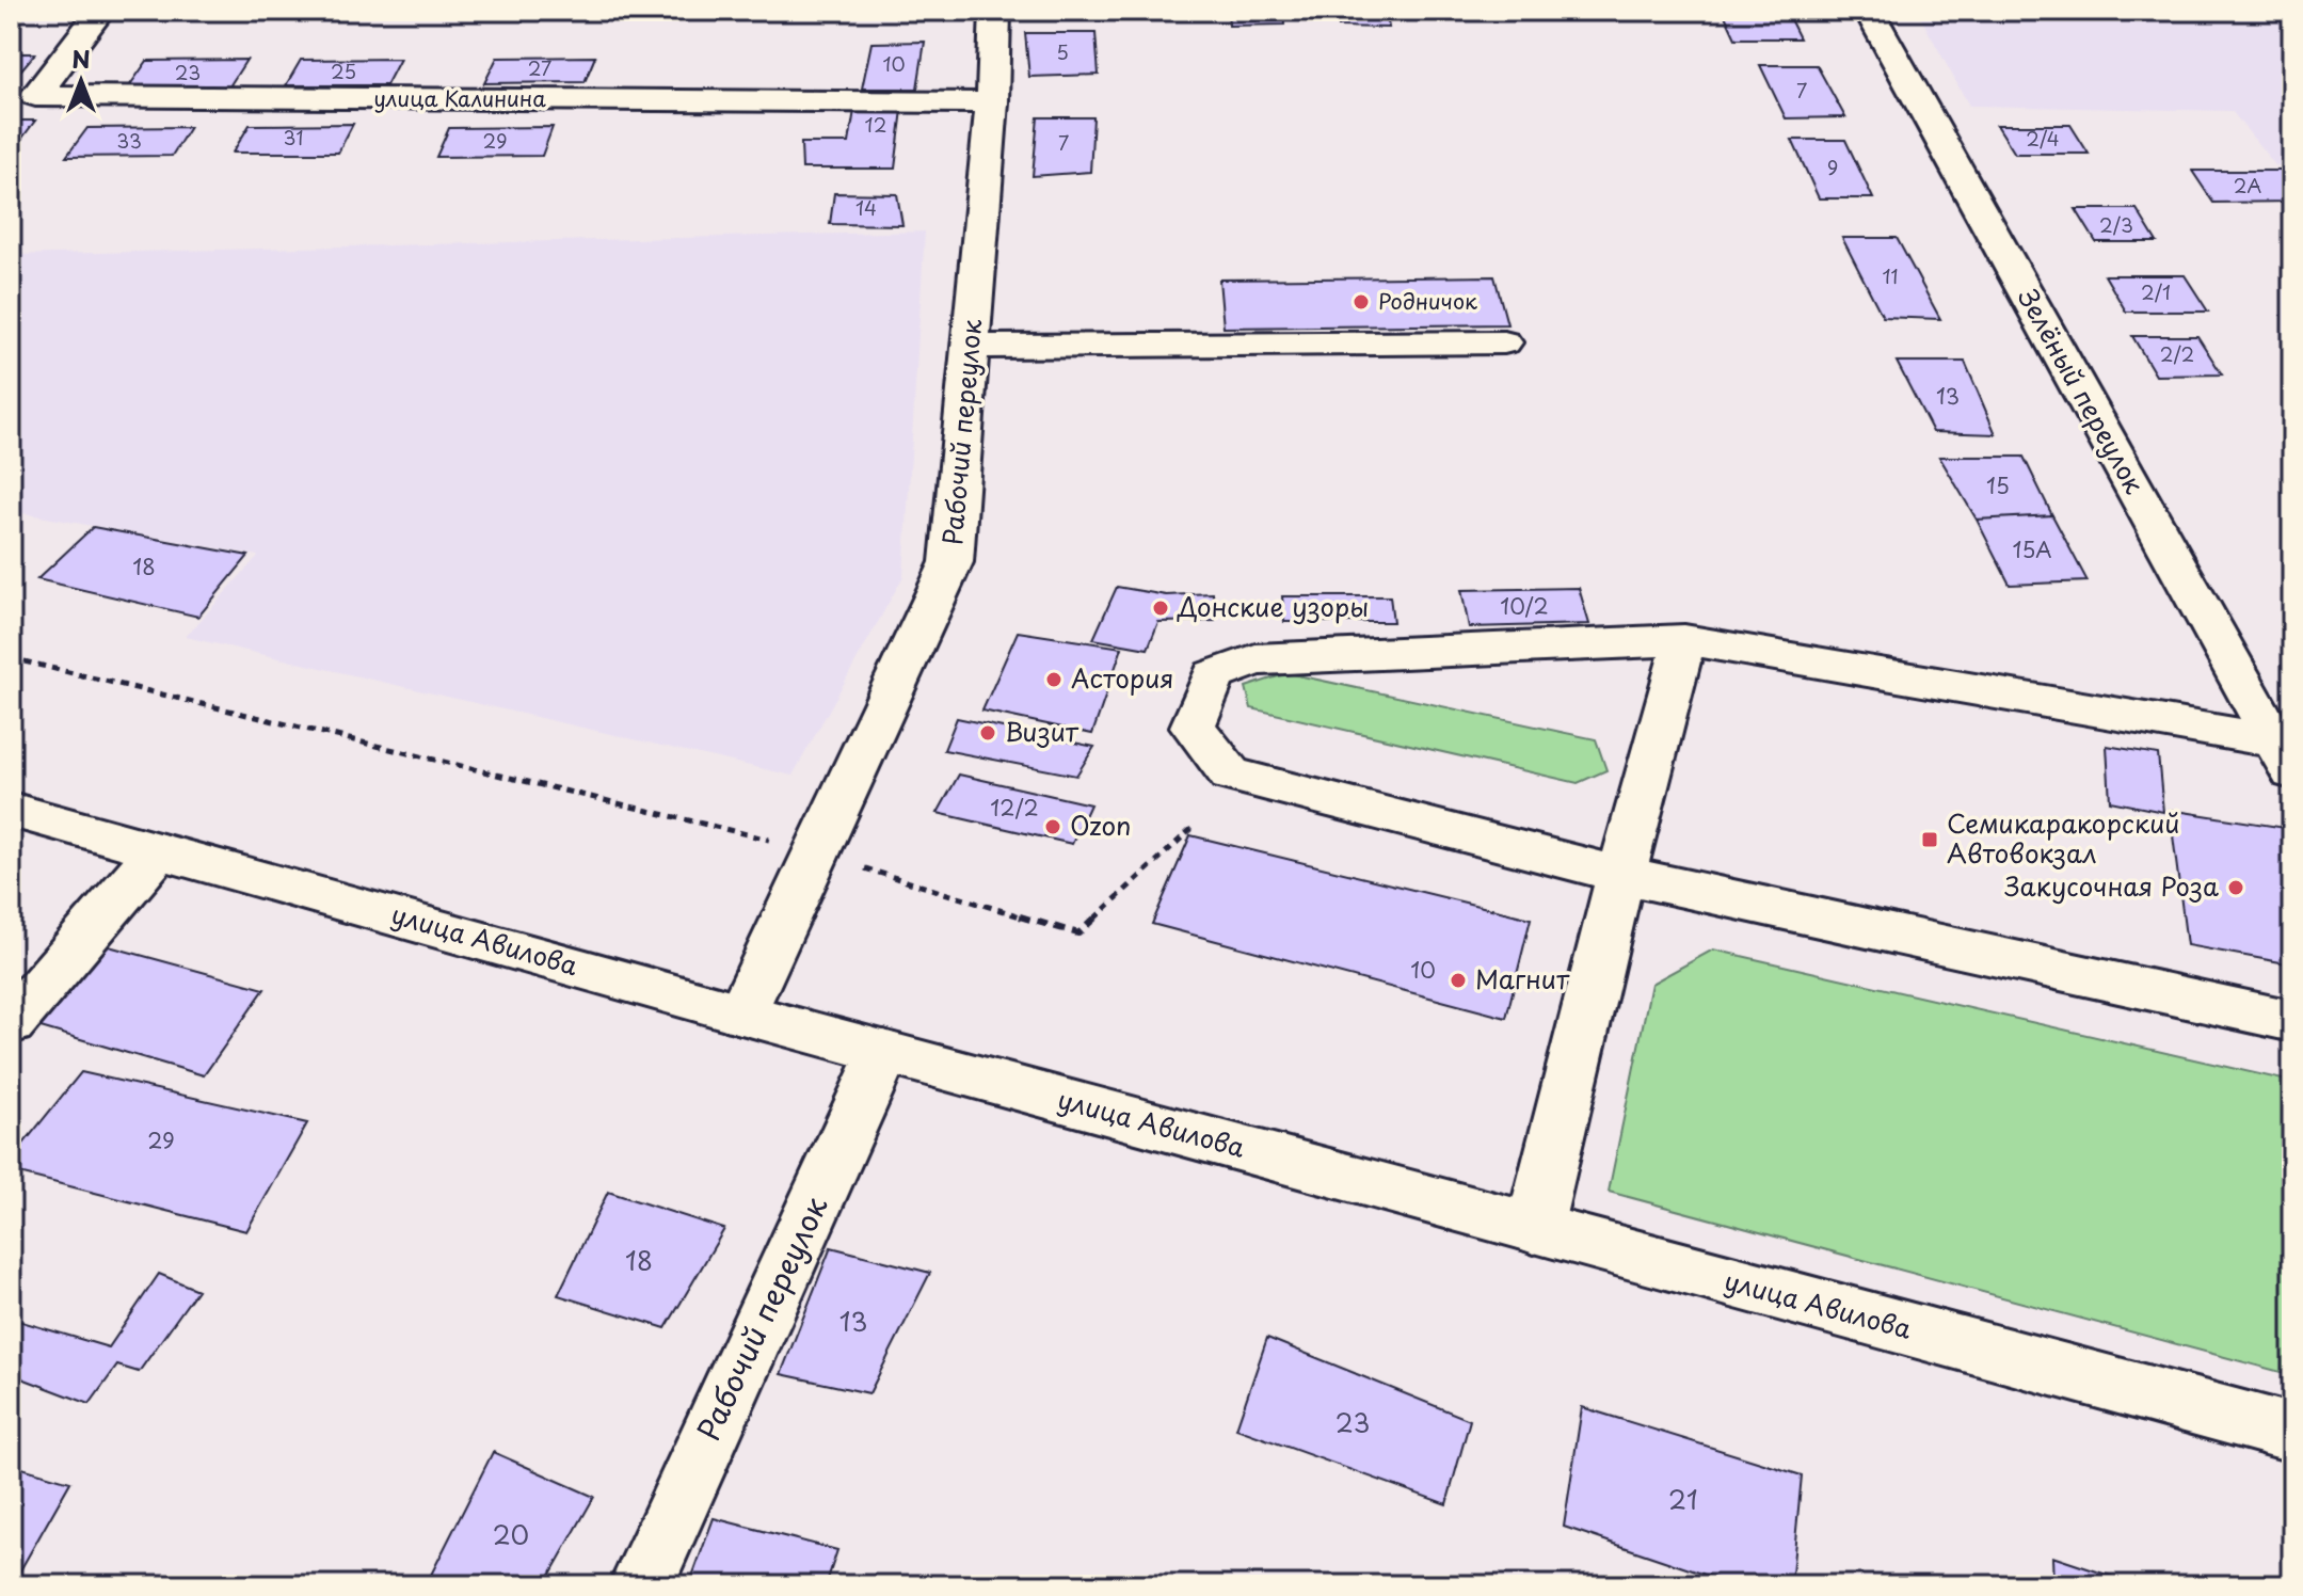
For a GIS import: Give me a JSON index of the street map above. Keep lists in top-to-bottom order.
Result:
{
  "streets": {
    "street": [
      "улица Калинина",
      "Зелёный переулок",
      "Рабочий переулок",
      "улица Авилова"
    ]
  },
  "crossings": [
    ["улица Калинина", "Рабочий переулок"],
    ["Рабочий переулок", "улица Авилова"]
  ],
  "places": {
    "other": [
      "Родничок",
      "Донские узоры",
      "Астория",
      "Визит",
      "Ozon",
      "Закусочная Роза",
      "Магнит"
    ],
    "transit": ["Семикаракорский Автовокзал"]
  },
  "house_numbers": [
    "5",
    "10",
    "27",
    "25",
    "23",
    "7",
    "12",
    "31",
    "2/4",
    "33",
    "29",
    "7",
    "9",
    "2А",
    "14",
    "2/3",
    "11",
    "2/1",
    "2/2",
    "13",
    "15",
    "15А",
    "18",
    "10/2",
    "12/2",
    "10",
    "29",
    "18",
    "13",
    "23",
    "21",
    "20"
  ],
  "north": "top"
}
